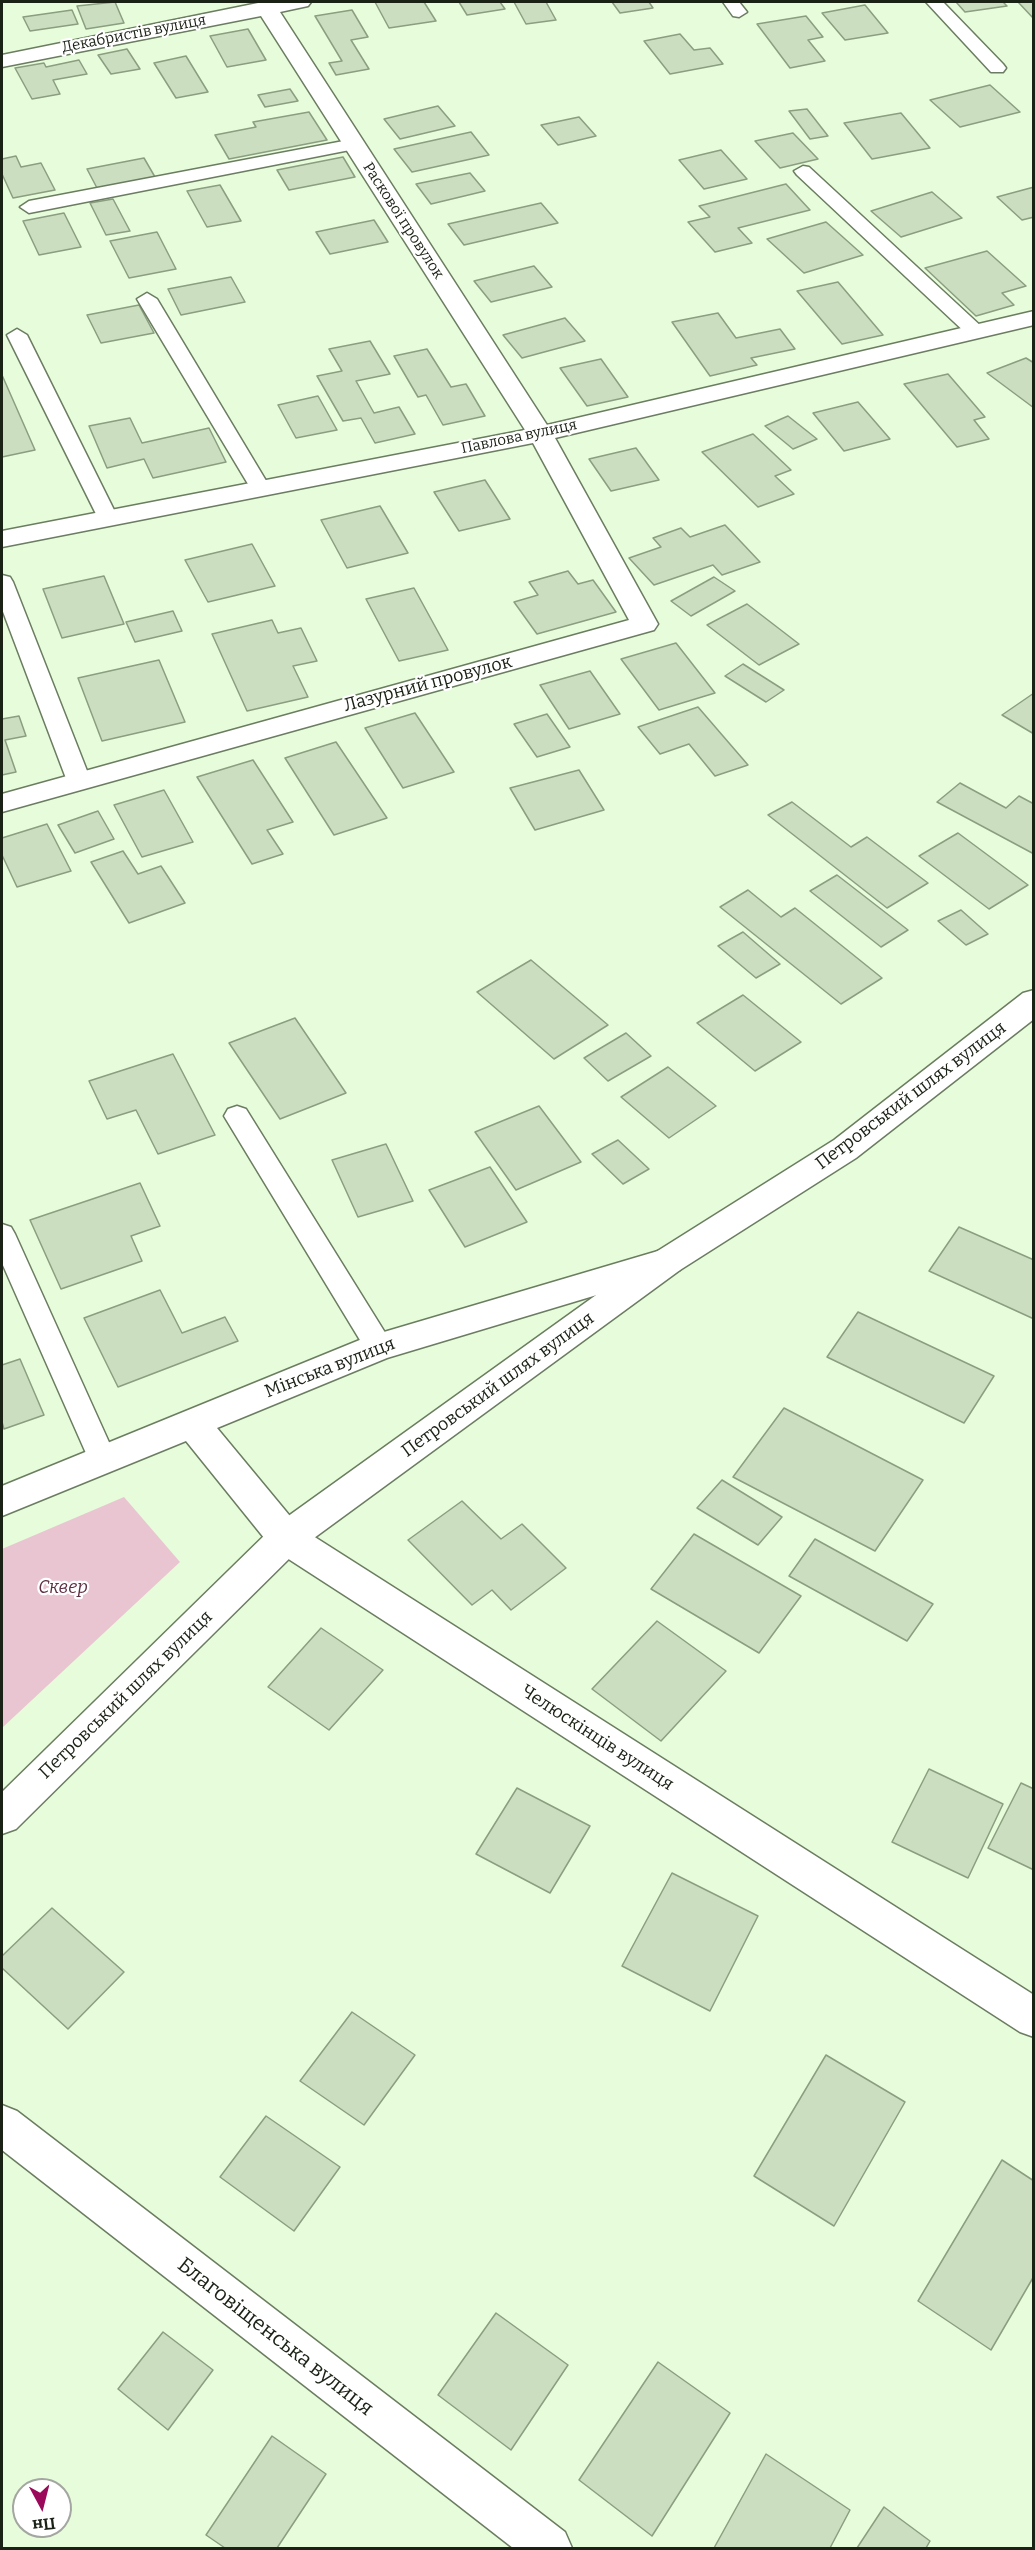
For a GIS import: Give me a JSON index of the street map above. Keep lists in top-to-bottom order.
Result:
{
  "streets": {
    "street": [
      "Декабристів вулиця",
      "Раскової провулок",
      "Павлова вулиця",
      "Лазурний провулок",
      "Петровський шлях вулиця",
      "Мінська вулиця",
      "Челюскінців вулиця",
      "Благовіщенська вулиця"
    ]
  },
  "crossings": [
    ["Декабристів вулиця", "Раскової провулок"],
    ["Раскової провулок", "Павлова вулиця"],
    ["Раскової провулок", "Лазурний провулок"],
    ["Павлова вулиця", "Лазурний провулок"],
    ["Петровський шлях вулиця", "Мінська вулиця"],
    ["Петровський шлях вулиця", "Челюскінців вулиця"],
    ["Мінська вулиця", "Челюскінців вулиця"]
  ],
  "parks": ["Сквер"],
  "north": "bottom"
}
